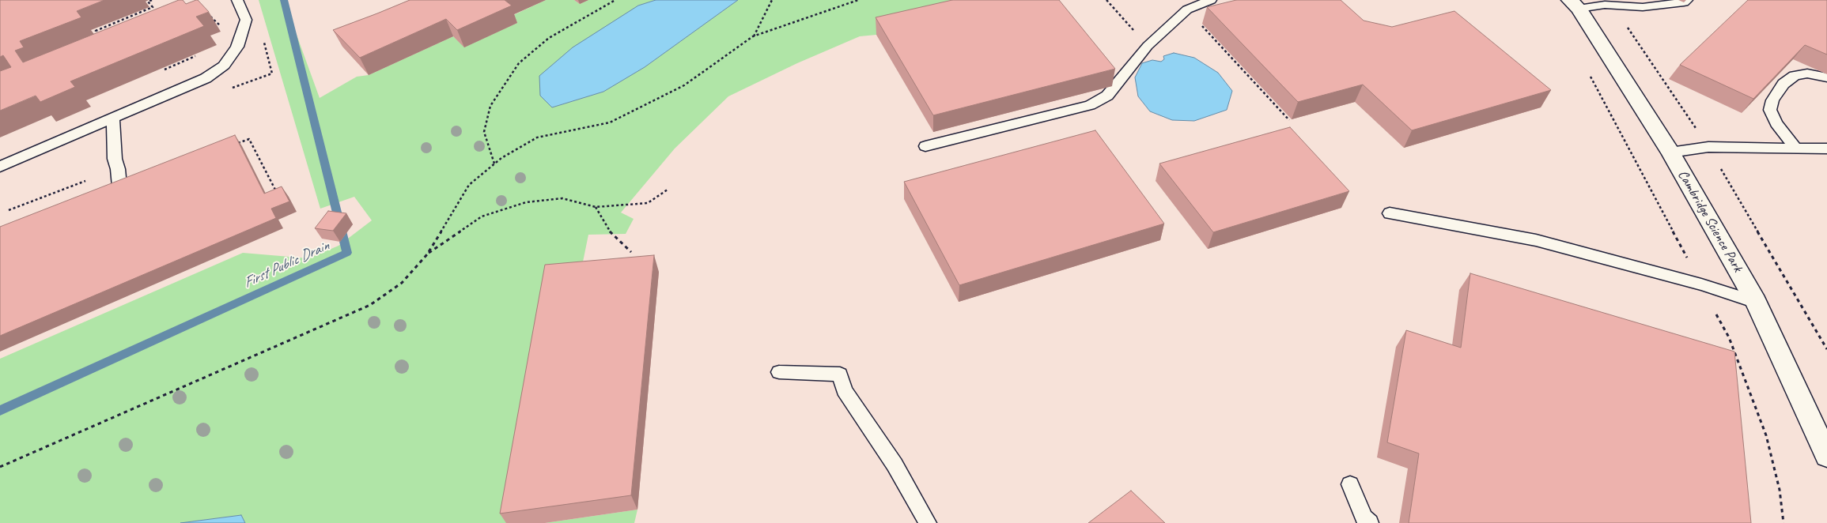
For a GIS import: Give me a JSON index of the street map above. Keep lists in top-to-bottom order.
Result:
{
  "streets": {
    "street": ["Cambridge Science Park"]
  },
  "water": ["First Public Drain"]
}
